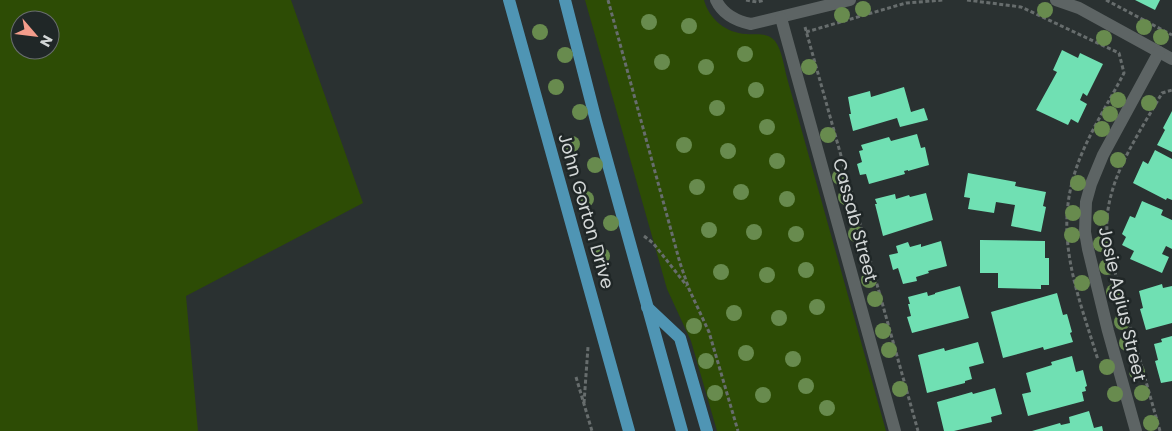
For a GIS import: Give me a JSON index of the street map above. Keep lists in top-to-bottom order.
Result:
{
  "streets": {
    "main road": ["John Gorton Drive"],
    "street": ["Cassab Street", "Josie Agius Street"]
  },
  "north": "bottom right"
}
